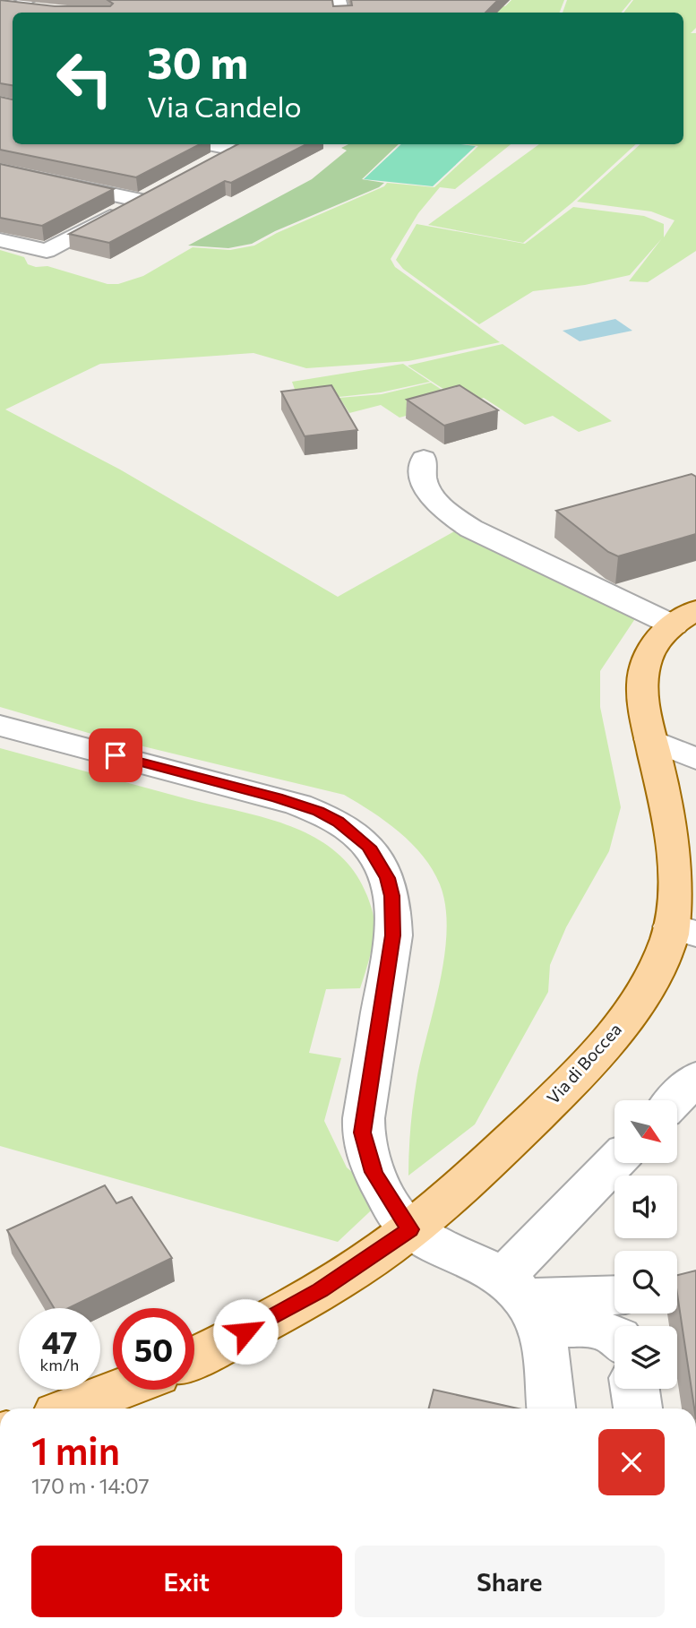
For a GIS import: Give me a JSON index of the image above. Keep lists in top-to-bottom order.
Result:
{
  "streets": {
    "main road": ["Via di Boccea"]
  },
  "north": "bottom right",
  "page": {
    "turn": ["30 m", "Via Candelo"],
    "speed": "47 km/h",
    "limit": "50",
    "heading": ["1 min", "170 m · 14:07"],
    "buttons": ["Exit", "Share"]
  }
}
